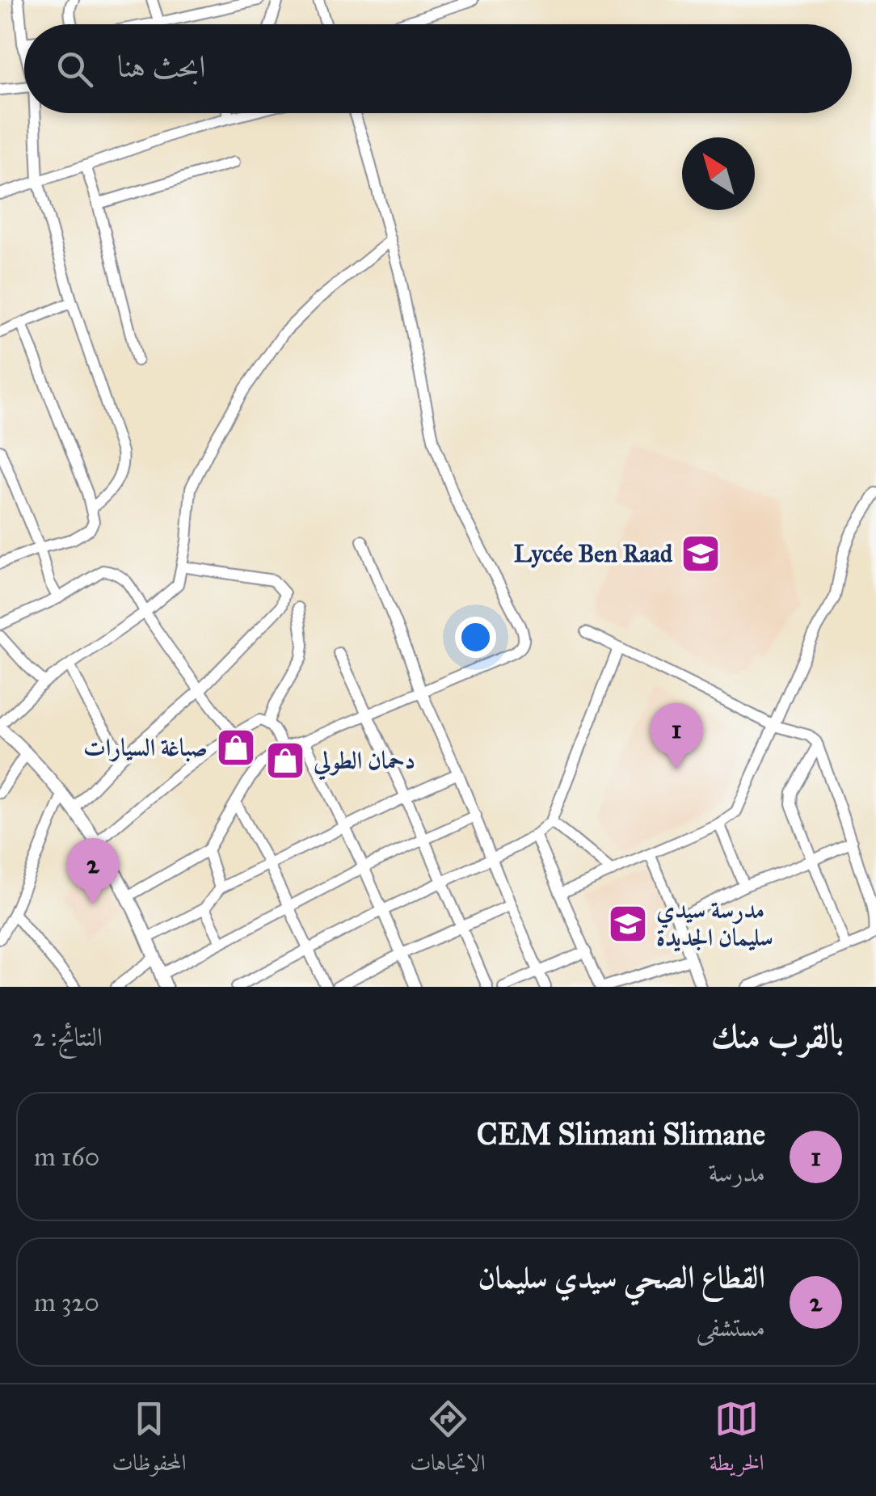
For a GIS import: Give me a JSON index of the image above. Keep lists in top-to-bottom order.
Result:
{
  "places": {
    "school or university": ["Lycée Ben Raad", "مدرسة سيدي سليمان الجديدة"],
    "shop": ["صباغة السيارات", "دحمان الطولي"]
  },
  "north": "top left",
  "page": {
    "search": "ابحث هنا",
    "pins": ["1", "2"],
    "heading": ["بالقرب منك", "النتائج: 2"],
    "list": [
      {
        "mark": "1",
        "name": "CEM Slimani Slimane",
        "note": "مدرسة",
        "value": "160 m"
      },
      {
        "mark": "2",
        "name": "القطاع الصحي سيدي سليمان",
        "note": "مستشفى",
        "value": "320 m"
      }
    ],
    "nav": ["الخريطة", "الاتجاهات", "المحفوظات"]
  }
}
